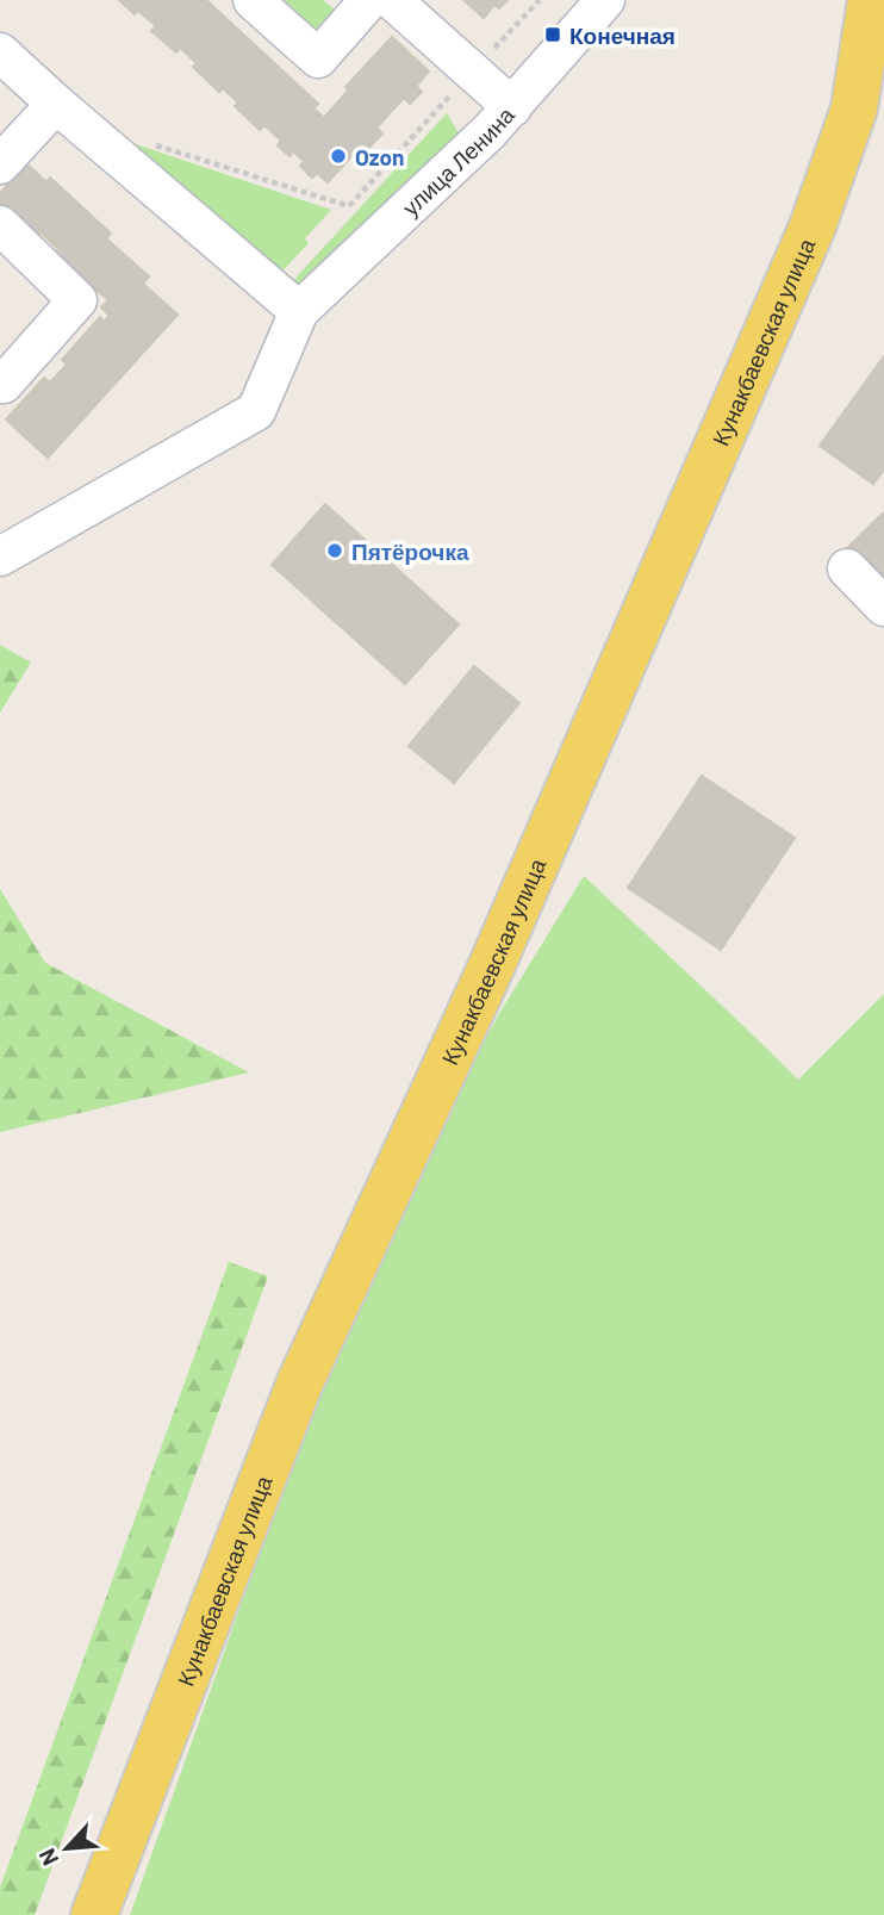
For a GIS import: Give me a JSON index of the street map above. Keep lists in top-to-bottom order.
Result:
{
  "streets": {
    "main road": ["Кунакбаевская улица"],
    "street": ["улица Ленина"]
  },
  "places": {
    "transit": ["Конечная"],
    "other": ["Ozon", "Пятёрочка"]
  },
  "north": "bottom left"
}
